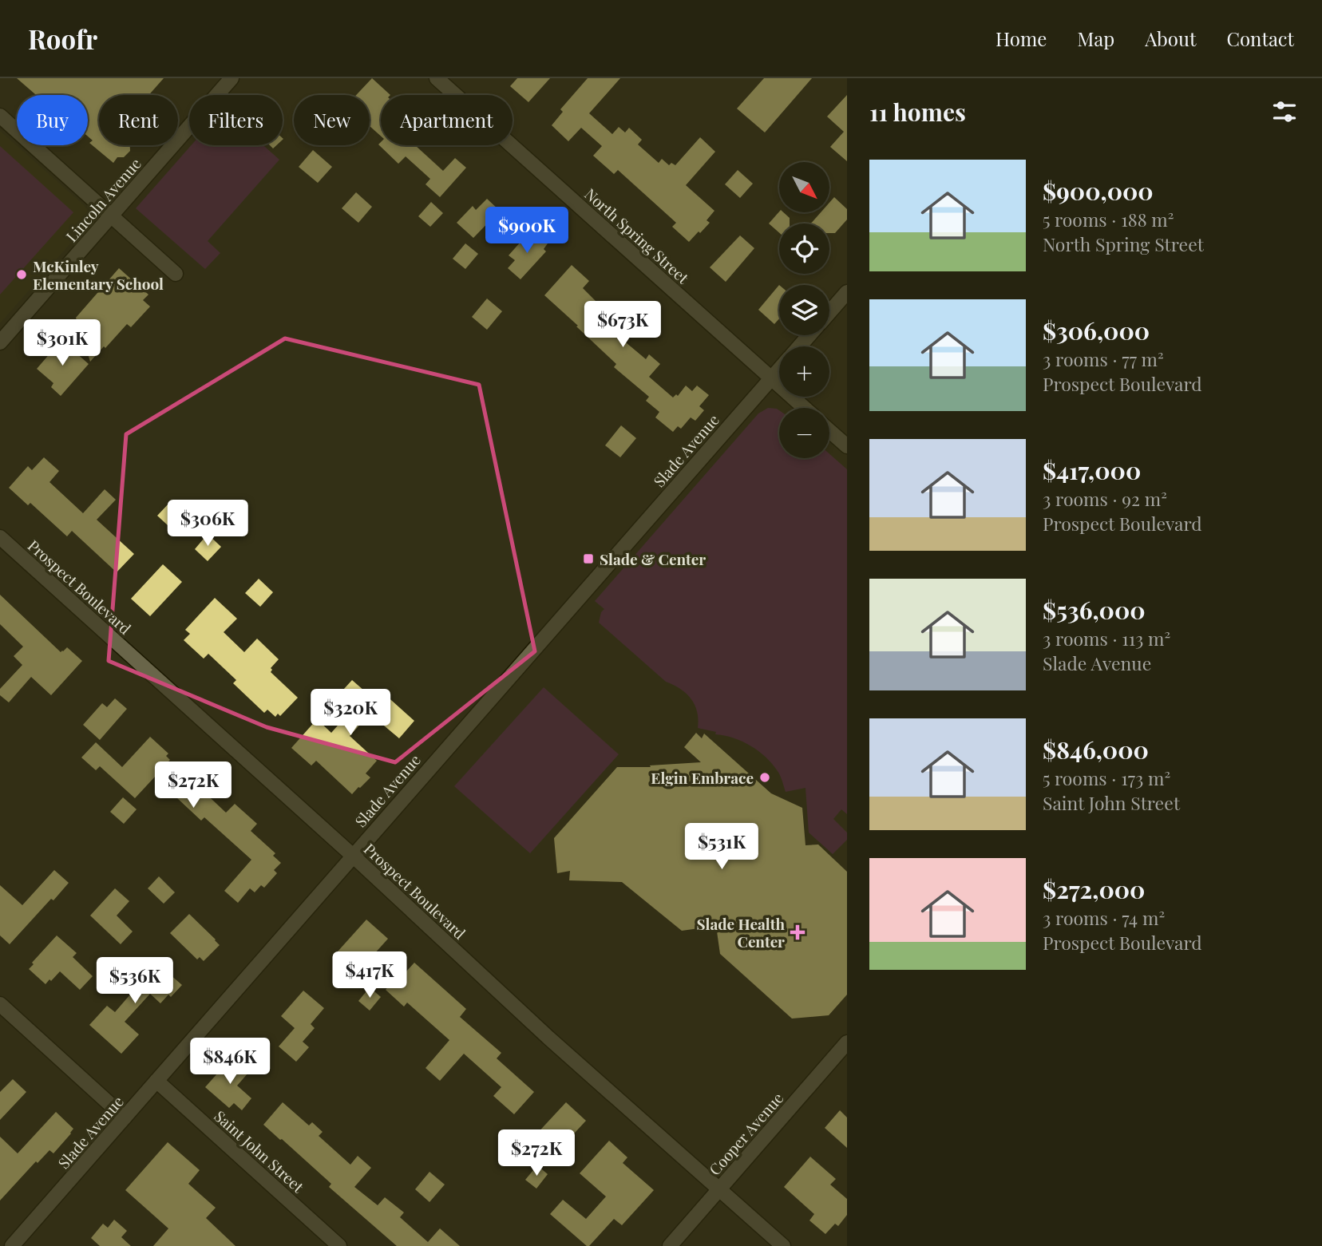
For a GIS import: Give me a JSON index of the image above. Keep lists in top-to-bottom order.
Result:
{
  "streets": {
    "street": [
      "Lincoln Avenue",
      "North Spring Street",
      "Slade Avenue",
      "Prospect Boulevard",
      "Cooper Avenue",
      "Saint John Street"
    ]
  },
  "crossings": [
    ["North Spring Street", "Slade Avenue"],
    ["Slade Avenue", "Prospect Boulevard"],
    ["Slade Avenue", "Saint John Street"],
    ["Prospect Boulevard", "Cooper Avenue"]
  ],
  "places": {
    "other": ["McKinley Elementary School", "Elgin Embrace"],
    "transit": ["Slade & Center"],
    "health": ["Slade Health Center"]
  },
  "north": "bottom right",
  "page": {
    "header": "Roofr",
    "nav": [
      "Home",
      "Map",
      "About",
      "Contact"
    ],
    "heading": "11 homes",
    "chip": [
      "Buy",
      "Rent",
      "Filters",
      "New",
      "Apartment"
    ],
    "list": [
      {
        "name": "$900,000",
        "note": "5 rooms · 188 m² · North Spring Street"
      },
      {
        "name": "$306,000",
        "note": "3 rooms · 77 m² · Prospect Boulevard"
      },
      {
        "name": "$417,000",
        "note": "3 rooms · 92 m² · Prospect Boulevard"
      },
      {
        "name": "$536,000",
        "note": "3 rooms · 113 m² · Slade Avenue"
      },
      {
        "name": "$846,000",
        "note": "5 rooms · 173 m² · Saint John Street"
      },
      {
        "name": "$272,000",
        "note": "3 rooms · 74 m² · Prospect Boulevard"
      }
    ],
    "map_buttons": ["+", "−"],
    "price": [
      "$900K",
      "$673K",
      "$301K",
      "$306K",
      "$320K",
      "$272K",
      "$531K",
      "$417K",
      "$536K",
      "$846K",
      "$272K"
    ]
  }
}
